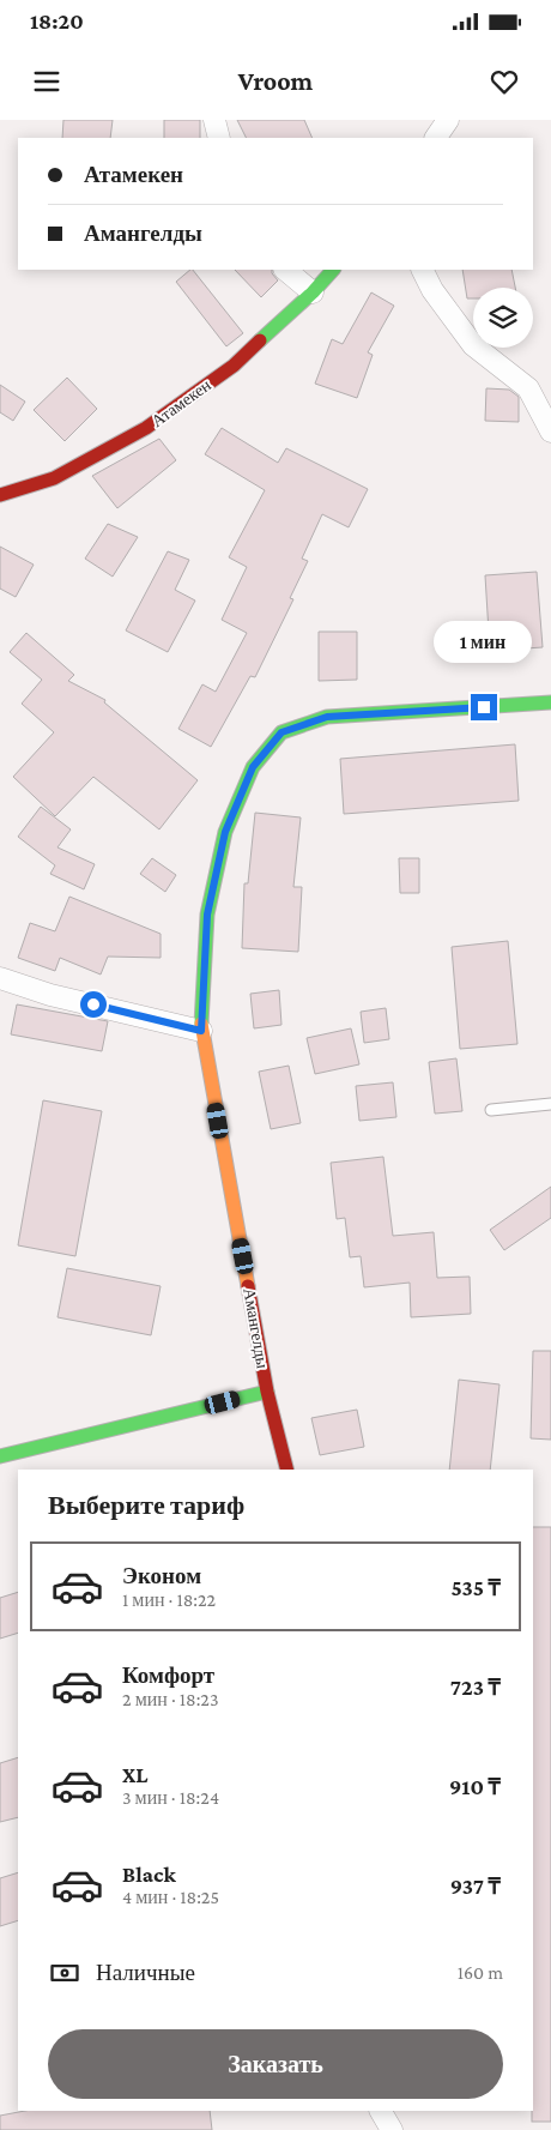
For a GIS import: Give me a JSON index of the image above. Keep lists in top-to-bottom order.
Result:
{
  "streets": {
    "street": ["Атамекен", "Амангелды"]
  },
  "page": {
    "status": "18:20",
    "header": "Vroom",
    "banner": ["Атамекен", "Амангелды"],
    "bubble": "1 мин",
    "heading": "Выберите тариф",
    "list": [
      {
        "name": "Эконом",
        "note": "1 мин · 18:22",
        "value": "535 ₸"
      },
      {
        "name": "Комфорт",
        "note": "2 мин · 18:23",
        "value": "723 ₸"
      },
      {
        "name": "XL",
        "note": "3 мин · 18:24",
        "value": "910 ₸"
      },
      {
        "name": "Black",
        "note": "4 мин · 18:25",
        "value": "937 ₸"
      }
    ],
    "pay": ["Наличные", "160 m"],
    "buttons": "Заказать"
  }
}
